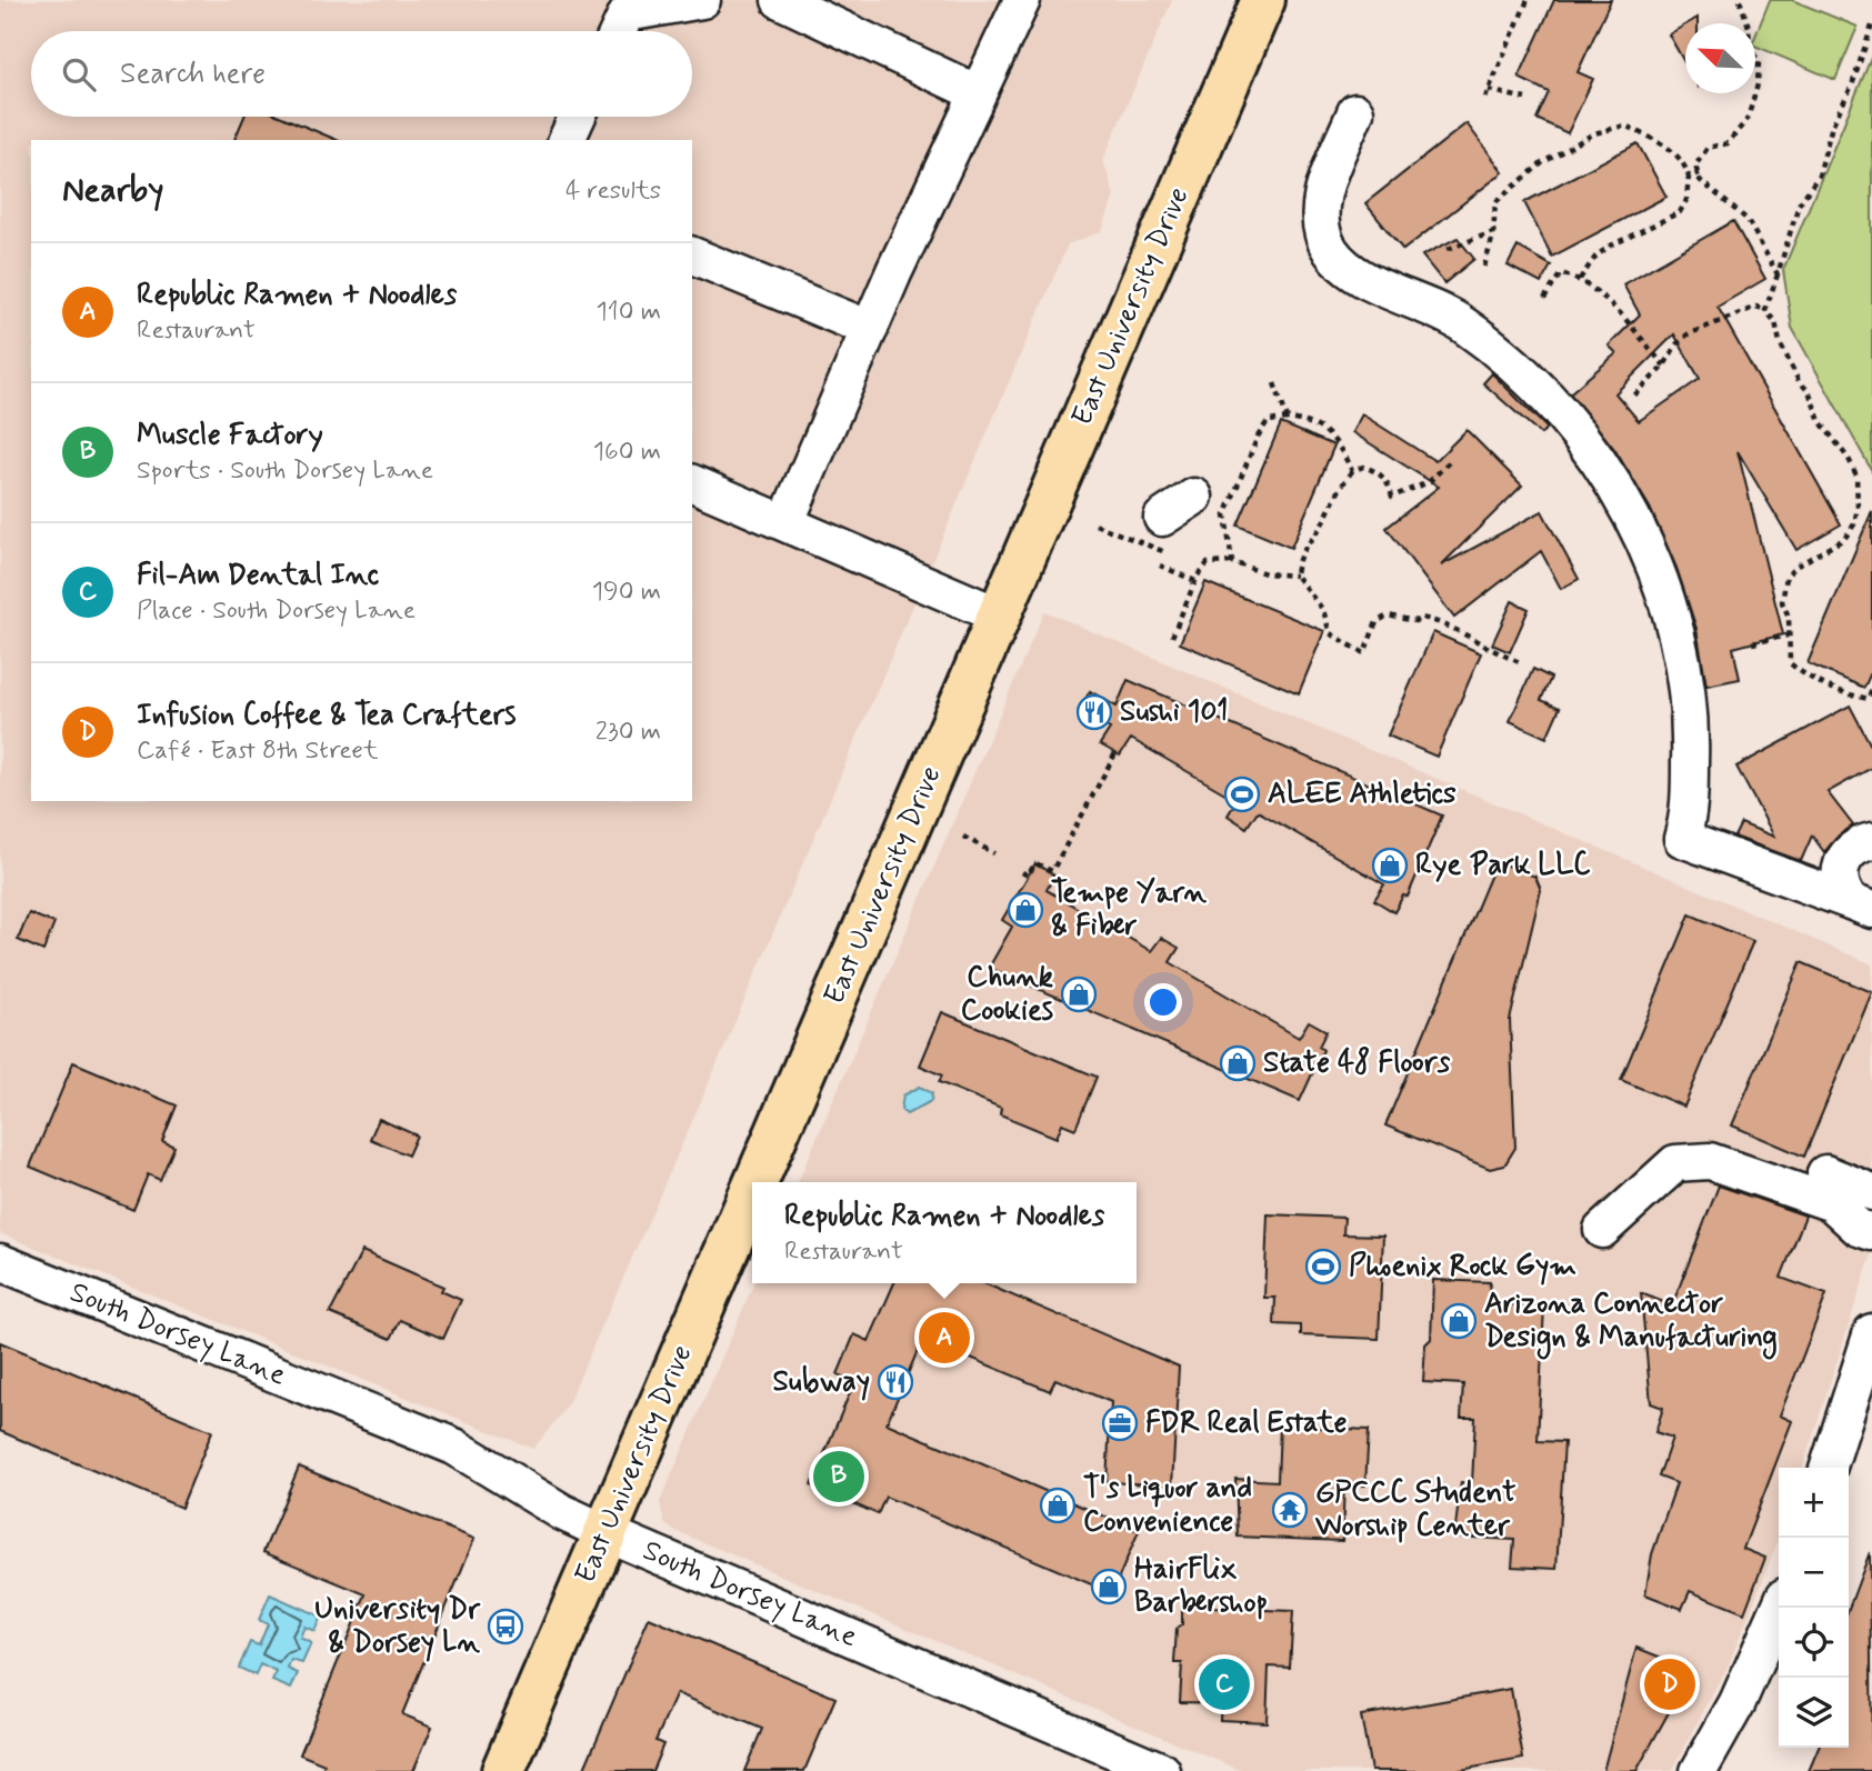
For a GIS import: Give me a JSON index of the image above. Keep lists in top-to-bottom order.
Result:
{
  "streets": {
    "main road": ["East University Drive"],
    "street": ["South Dorsey Lane"]
  },
  "crossings": [
    ["East University Drive", "South Dorsey Lane"]
  ],
  "places": {
    "restaurant": ["Sushi 101", "Subway"],
    "sports": ["ALEE Athletics", "Phoenix Rock Gym"],
    "shop": [
      "Rye Park LLC",
      "Tempe Yarn & Fiber",
      "Chunk Cookies",
      "State 48 Floors",
      "Arizona Connector Design & Manufacturing",
      "T's Liquor and Convenience",
      "HairFlix Barbershop"
    ],
    "office": ["FDR Real Estate"],
    "temple": ["GPCCC Student Worship Center"],
    "bus stop": ["University Dr & Dorsey Ln"]
  },
  "north": "top left",
  "page": {
    "search": "Search here",
    "heading": ["Nearby", "4 results"],
    "list": [
      {
        "mark": "A",
        "name": "Republic Ramen + Noodles",
        "note": "Restaurant",
        "value": "110 m"
      },
      {
        "mark": "B",
        "name": "Muscle Factory",
        "note": "Sports · South Dorsey Lane",
        "value": "160 m"
      },
      {
        "mark": "C",
        "name": "Fil-Am Dental Inc",
        "note": "Place · South Dorsey Lane",
        "value": "190 m"
      },
      {
        "mark": "D",
        "name": "Infusion Coffee & Tea Crafters",
        "note": "Café · East 8th Street",
        "value": "230 m"
      }
    ],
    "popup": ["Republic Ramen + Noodles", "Restaurant"],
    "pins": [
      "A",
      "B",
      "C",
      "D"
    ],
    "map_buttons": ["+", "−"]
  }
}
